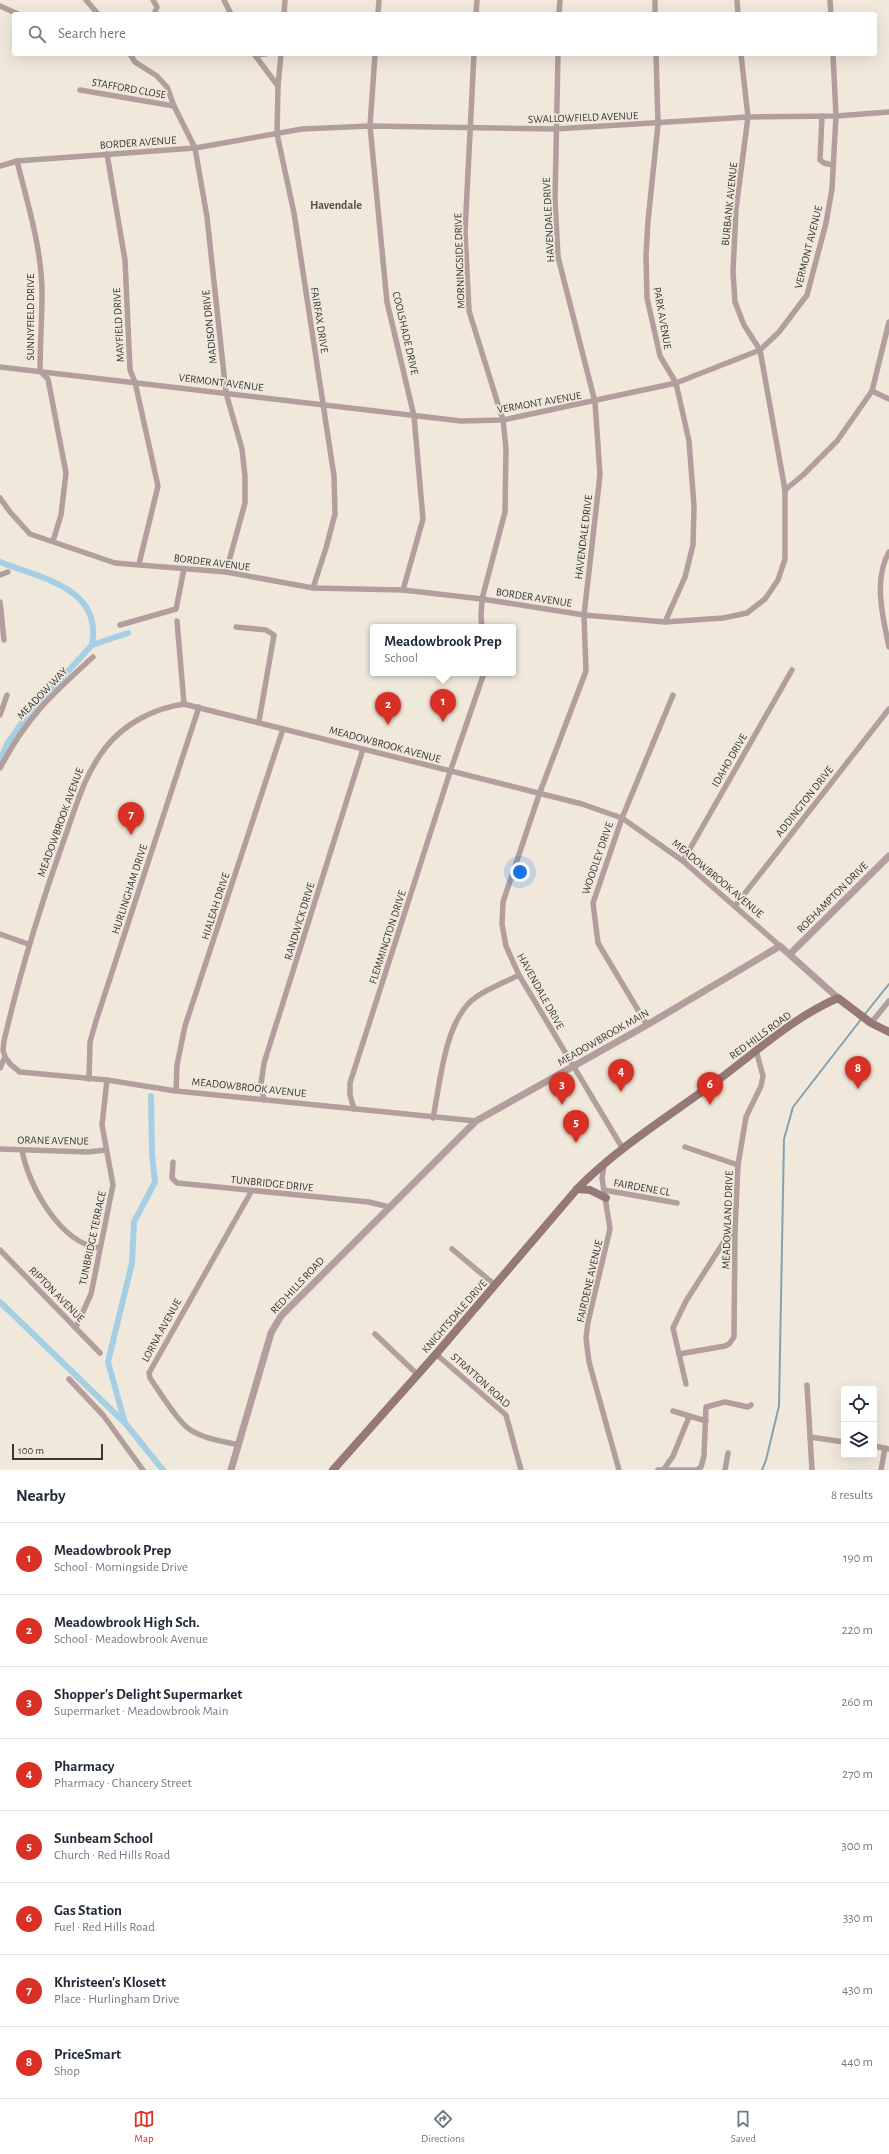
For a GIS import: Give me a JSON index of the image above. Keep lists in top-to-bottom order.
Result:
{
  "streets": {
    "main road": ["RED HILLS ROAD", "KNIGHTSDALE DRIVE"],
    "street": [
      "STAFFORD CLOSE",
      "SWALLOWFIELD AVENUE",
      "BORDER AVENUE",
      "BURBANK AVENUE",
      "HAVENDALE DRIVE",
      "VERMONT AVENUE",
      "MORNINGSIDE DRIVE",
      "SUNNYFIELD DRIVE",
      "PARK AVENUE",
      "FAIRFAX DRIVE",
      "MAYFIELD DRIVE",
      "MADISON DRIVE",
      "COOLSHADE DRIVE",
      "MEADOW WAY",
      "MEADOWBROOK AVENUE",
      "IDAHO DRIVE",
      "ADDINGTON DRIVE",
      "WOODLEY DRIVE",
      "HURLINGHAM DRIVE",
      "ROEHAMPTON DRIVE",
      "HIALEAH DRIVE",
      "RANDWICK DRIVE",
      "FLEMMINGTON DRIVE",
      "MEADOWBROOK MAIN",
      "ORANE AVENUE",
      "TUNBRIDGE DRIVE",
      "FAIRDENE CL",
      "MEADOWLAND DRIVE",
      "TUNBRIDGE TERRACE",
      "FAIRDENE AVENUE",
      "RIPTON AVENUE",
      "LORNA AVENUE",
      "STRATTON ROAD"
    ]
  },
  "crossings": [
    ["STAFFORD CLOSE", "MADISON DRIVE"],
    ["SWALLOWFIELD AVENUE", "BORDER AVENUE"],
    ["SWALLOWFIELD AVENUE", "BURBANK AVENUE"],
    ["SWALLOWFIELD AVENUE", "HAVENDALE DRIVE"],
    ["SWALLOWFIELD AVENUE", "VERMONT AVENUE"],
    ["SWALLOWFIELD AVENUE", "MORNINGSIDE DRIVE"],
    ["SWALLOWFIELD AVENUE", "PARK AVENUE"],
    ["SWALLOWFIELD AVENUE", "FAIRFAX DRIVE"],
    ["SWALLOWFIELD AVENUE", "COOLSHADE DRIVE"],
    ["BORDER AVENUE", "BURBANK AVENUE"],
    ["BORDER AVENUE", "HAVENDALE DRIVE"],
    ["BORDER AVENUE", "VERMONT AVENUE"],
    ["BORDER AVENUE", "MORNINGSIDE DRIVE"],
    ["BORDER AVENUE", "SUNNYFIELD DRIVE"],
    ["BORDER AVENUE", "PARK AVENUE"],
    ["BORDER AVENUE", "FAIRFAX DRIVE"],
    ["BORDER AVENUE", "MAYFIELD DRIVE"],
    ["BORDER AVENUE", "MADISON DRIVE"],
    ["BORDER AVENUE", "COOLSHADE DRIVE"],
    ["BURBANK AVENUE", "VERMONT AVENUE"],
    ["HAVENDALE DRIVE", "VERMONT AVENUE"],
    ["HAVENDALE DRIVE", "MEADOWBROOK AVENUE"],
    ["HAVENDALE DRIVE", "RED HILLS ROAD"],
    ["HAVENDALE DRIVE", "MEADOWBROOK MAIN"],
    ["VERMONT AVENUE", "MORNINGSIDE DRIVE"],
    ["VERMONT AVENUE", "SUNNYFIELD DRIVE"],
    ["VERMONT AVENUE", "PARK AVENUE"],
    ["VERMONT AVENUE", "FAIRFAX DRIVE"],
    ["VERMONT AVENUE", "MAYFIELD DRIVE"],
    ["VERMONT AVENUE", "MADISON DRIVE"],
    ["VERMONT AVENUE", "COOLSHADE DRIVE"],
    ["MEADOWBROOK AVENUE", "IDAHO DRIVE"],
    ["MEADOWBROOK AVENUE", "ADDINGTON DRIVE"],
    ["MEADOWBROOK AVENUE", "WOODLEY DRIVE"],
    ["MEADOWBROOK AVENUE", "HURLINGHAM DRIVE"],
    ["MEADOWBROOK AVENUE", "ROEHAMPTON DRIVE"],
    ["MEADOWBROOK AVENUE", "HIALEAH DRIVE"],
    ["MEADOWBROOK AVENUE", "RANDWICK DRIVE"],
    ["MEADOWBROOK AVENUE", "FLEMMINGTON DRIVE"],
    ["MEADOWBROOK AVENUE", "RED HILLS ROAD"],
    ["MEADOWBROOK AVENUE", "MEADOWBROOK MAIN"],
    ["MEADOWBROOK AVENUE", "TUNBRIDGE TERRACE"],
    ["WOODLEY DRIVE", "MEADOWBROOK MAIN"],
    ["RED HILLS ROAD", "MEADOWBROOK MAIN"],
    ["RED HILLS ROAD", "TUNBRIDGE DRIVE"],
    ["RED HILLS ROAD", "MEADOWLAND DRIVE"],
    ["RED HILLS ROAD", "FAIRDENE AVENUE"],
    ["RED HILLS ROAD", "KNIGHTSDALE DRIVE"],
    ["RED HILLS ROAD", "LORNA AVENUE"],
    ["ORANE AVENUE", "TUNBRIDGE TERRACE"],
    ["TUNBRIDGE DRIVE", "LORNA AVENUE"],
    ["FAIRDENE CL", "FAIRDENE AVENUE"],
    ["TUNBRIDGE TERRACE", "RIPTON AVENUE"],
    ["KNIGHTSDALE DRIVE", "STRATTON ROAD"]
  ],
  "districts": ["Havendale"],
  "scale_bar": "100 m",
  "page": {
    "search": "Search here",
    "popup": ["Meadowbrook Prep", "School"],
    "pins": [
      "1",
      "2",
      "7",
      "8",
      "4",
      "3",
      "6",
      "5"
    ],
    "scale": "100 m",
    "heading": ["Nearby", "8 results"],
    "list": [
      {
        "mark": "1",
        "name": "Meadowbrook Prep",
        "note": "School · Morningside Drive",
        "value": "190 m"
      },
      {
        "mark": "2",
        "name": "Meadowbrook High Sch.",
        "note": "School · Meadowbrook Avenue",
        "value": "220 m"
      },
      {
        "mark": "3",
        "name": "Shopper's Delight Supermarket",
        "note": "Supermarket · Meadowbrook Main",
        "value": "260 m"
      },
      {
        "mark": "4",
        "name": "Pharmacy",
        "note": "Pharmacy · Chancery Street",
        "value": "270 m"
      },
      {
        "mark": "5",
        "name": "Sunbeam School",
        "note": "Church · Red Hills Road",
        "value": "300 m"
      },
      {
        "mark": "6",
        "name": "Gas Station",
        "note": "Fuel · Red Hills Road",
        "value": "330 m"
      },
      {
        "mark": "7",
        "name": "Khristeen's Klosett",
        "note": "Place · Hurlingham Drive",
        "value": "430 m"
      },
      {
        "mark": "8",
        "name": "PriceSmart",
        "note": "Shop",
        "value": "440 m"
      }
    ],
    "nav": ["Map", "Directions", "Saved"]
  }
}
